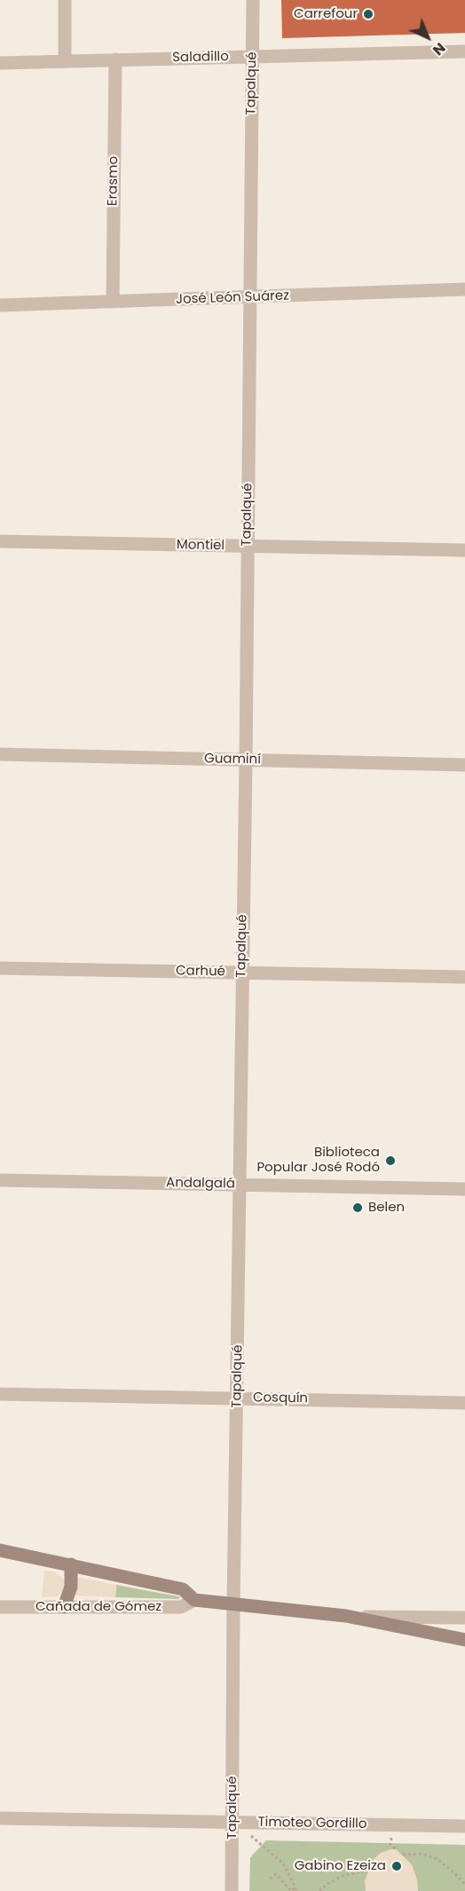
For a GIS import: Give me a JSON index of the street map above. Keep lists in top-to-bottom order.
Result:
{
  "streets": {
    "street": [
      "Saladillo",
      "Tapalqué",
      "Erasmo",
      "José León Suárez",
      "Montiel",
      "Guaminí",
      "Carhué",
      "Andalgalá",
      "Cosquín",
      "Cañada de Gómez",
      "Timoteo Gordillo"
    ]
  },
  "crossings": [
    ["Saladillo", "Tapalqué"],
    ["Saladillo", "Erasmo"],
    ["Tapalqué", "José León Suárez"],
    ["Tapalqué", "Montiel"],
    ["Tapalqué", "Guaminí"],
    ["Tapalqué", "Carhué"],
    ["Tapalqué", "Andalgalá"],
    ["Tapalqué", "Cosquín"],
    ["Tapalqué", "Timoteo Gordillo"],
    ["Erasmo", "José León Suárez"]
  ],
  "places": [
    "Carrefour",
    "Biblioteca Popular José Rodó",
    "Belen",
    "Gabino Ezeiza"
  ],
  "north": "bottom right"
}
